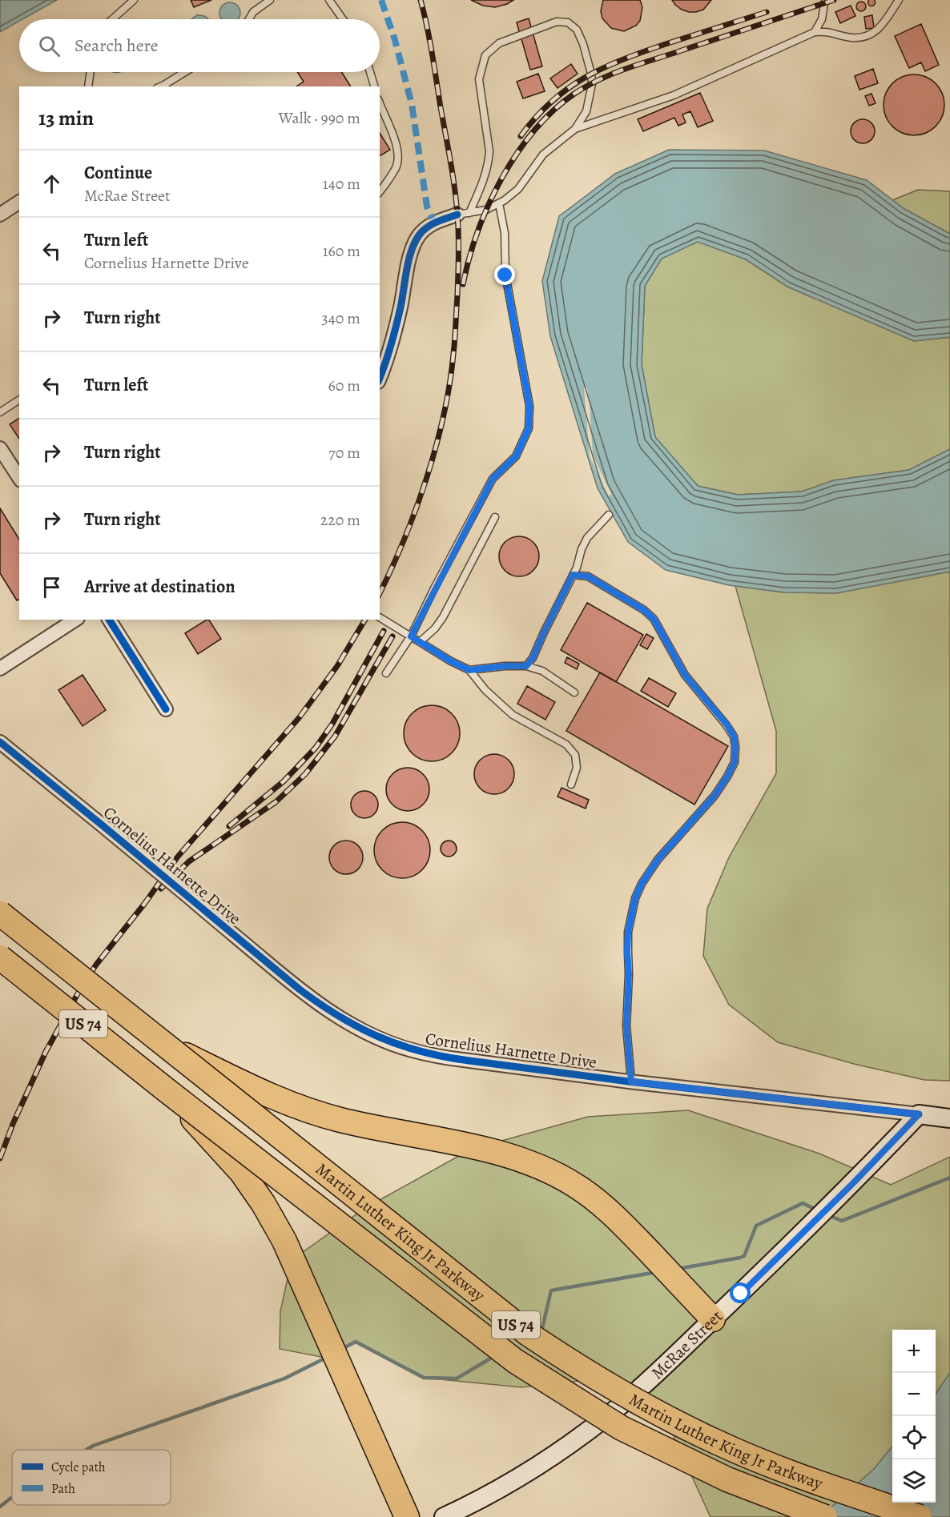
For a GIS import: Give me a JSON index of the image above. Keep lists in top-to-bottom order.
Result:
{
  "streets": {
    "highway": ["US 74", "Martin Luther King Jr Parkway"],
    "main road": ["McRae Street"],
    "street": ["Cornelius Harnette Drive"]
  },
  "crossings": [
    ["Cornelius Harnette Drive", "McRae Street"]
  ],
  "legend": ["Cycle path", "Path"],
  "page": {
    "search": "Search here",
    "heading": ["13 min", "Walk · 990 m"],
    "list": [
      ["Continue", "McRae Street", "140 m"],
      ["Turn left", "Cornelius Harnette Drive", "160 m"],
      ["Turn right", "340 m"],
      ["Turn left", "60 m"],
      ["Turn right", "70 m"],
      ["Turn right", "220 m"],
      "Arrive at destination"
    ],
    "map_buttons": ["+", "−"]
  }
}
